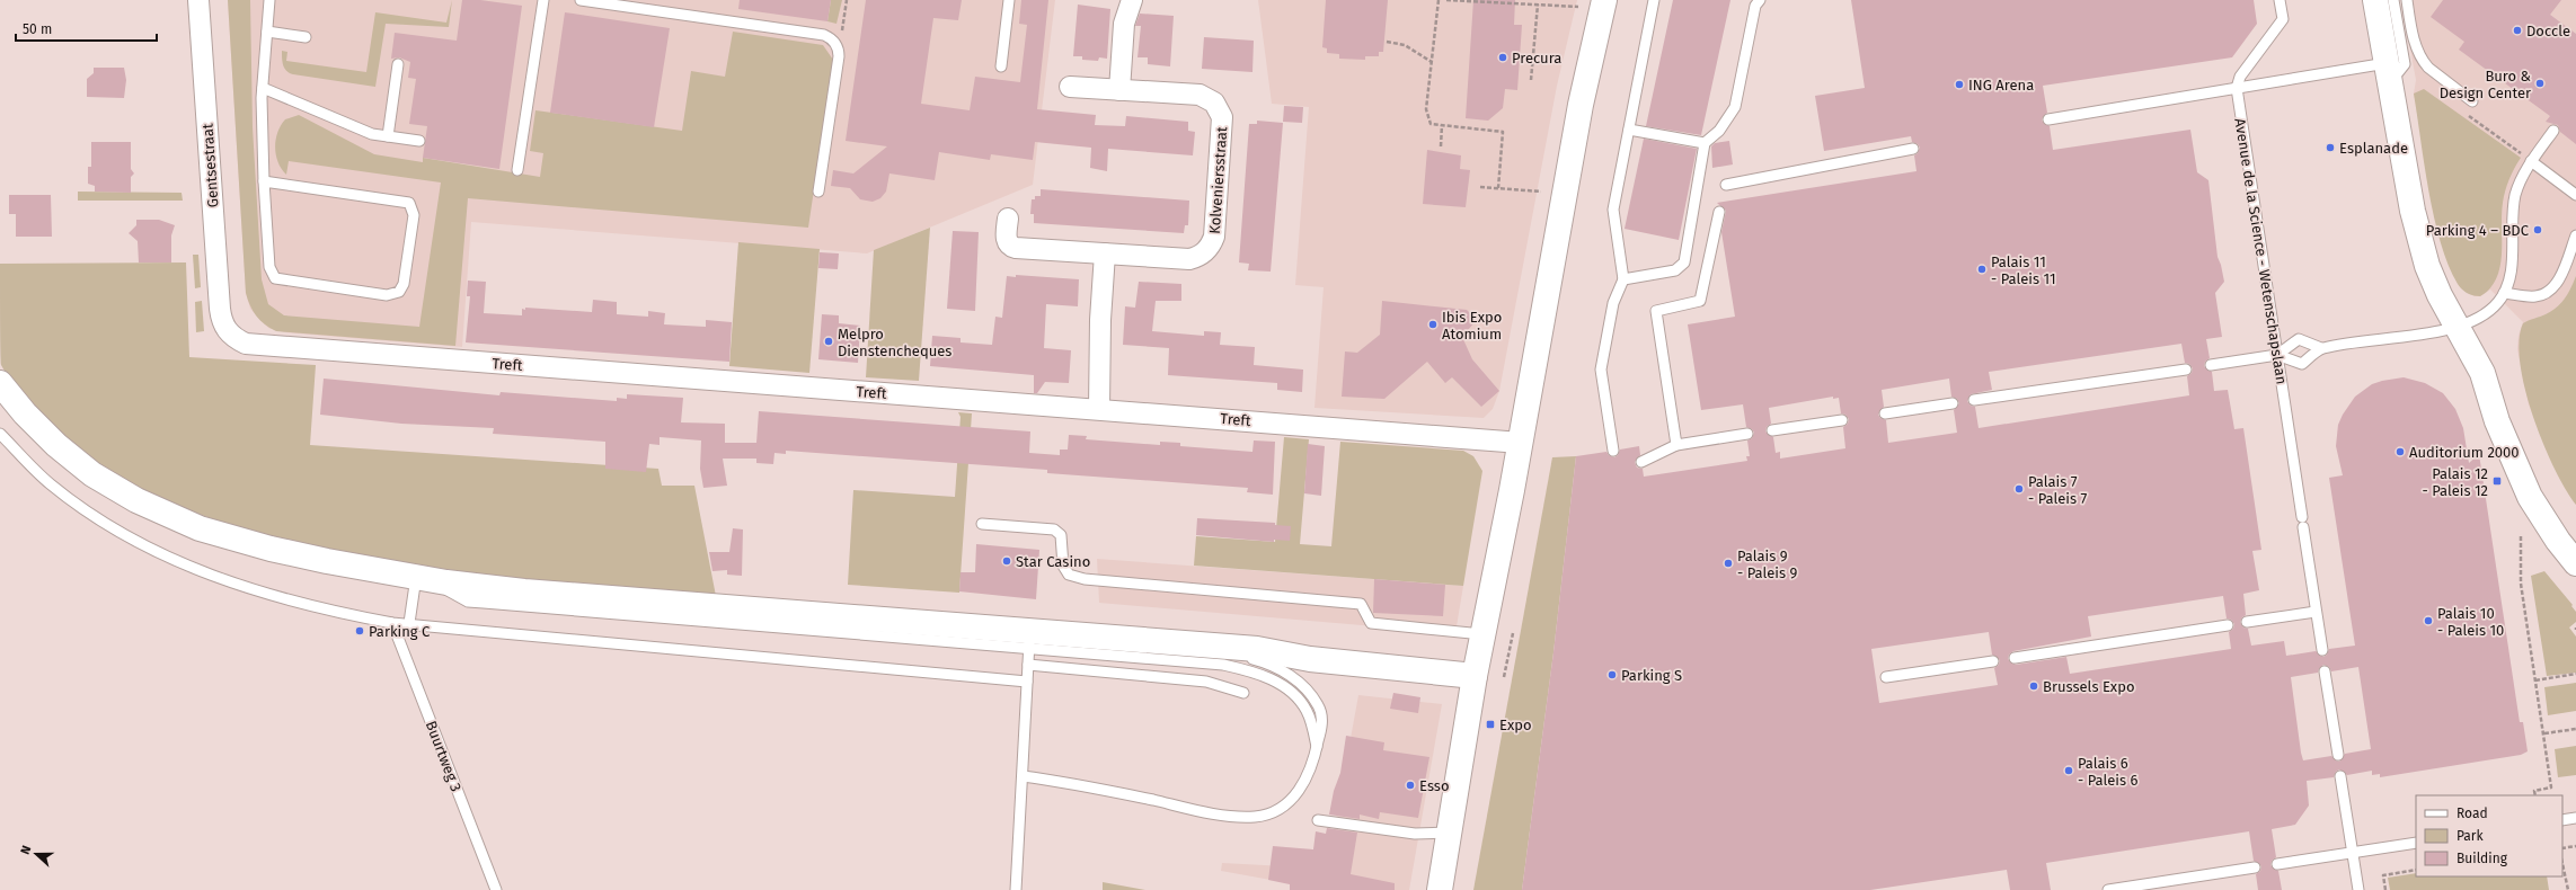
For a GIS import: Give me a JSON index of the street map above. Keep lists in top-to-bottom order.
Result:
{
  "streets": {
    "street": ["Gentsestraat", "Kolveniersstraat", "Treft"],
    "lane": ["Avenue de la Science - Wetenschapslaan", "Buurtweg 3"]
  },
  "crossings": [
    ["Gentsestraat", "Treft"]
  ],
  "places": {
    "other": [
      "Doccle",
      "Precura",
      "Buro & Design Center",
      "ING Arena",
      "Esplanade",
      "Parking 4 – BDC",
      "Palais 11 - Paleis 11",
      "Ibis Expo Atomium",
      "Melpro Dienstencheques",
      "Auditorium 2000",
      "Palais 7 - Paleis 7",
      "Star Casino",
      "Palais 9 - Paleis 9",
      "Palais 10 - Paleis 10",
      "Parking C",
      "Parking S",
      "Brussels Expo",
      "Palais 6 - Paleis 6",
      "Esso"
    ],
    "transit": ["Palais 12 - Paleis 12", "Expo"]
  },
  "legend": ["Road", "Park", "Building"],
  "scale_bar": "50 m",
  "north": "left"
}
